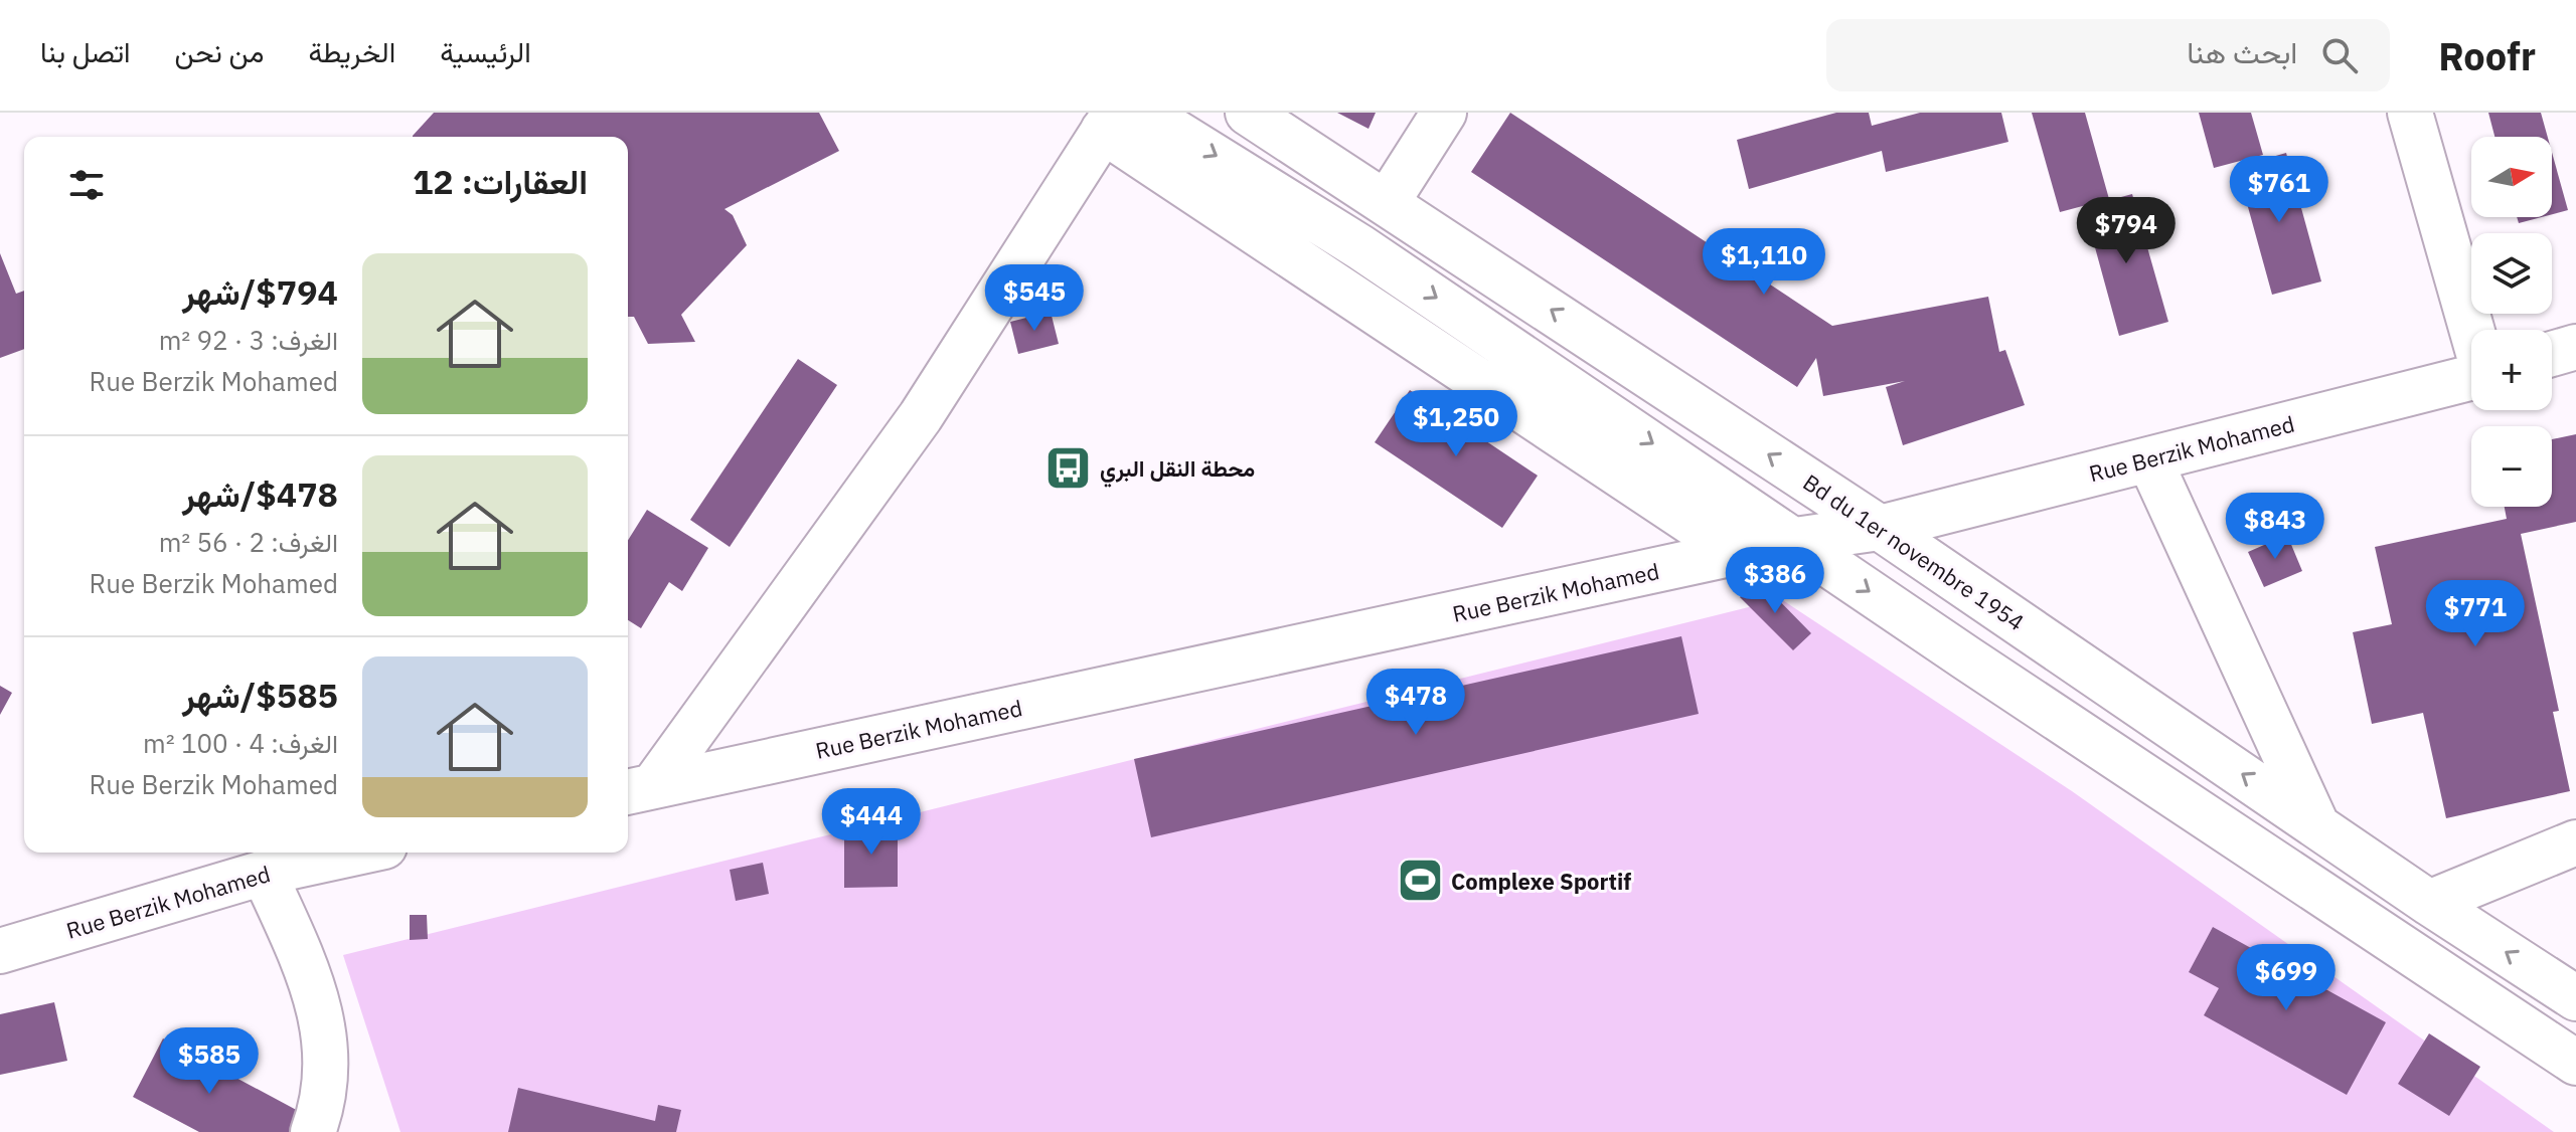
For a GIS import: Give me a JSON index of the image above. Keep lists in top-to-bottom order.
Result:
{
  "streets": {
    "street": ["Rue Berzik Mohamed", "Bd du 1er novembre 1954"]
  },
  "crossings": [
    ["Rue Berzik Mohamed", "Bd du 1er novembre 1954"]
  ],
  "places": {
    "bus stop": ["محطة النقل البري"],
    "sports": ["Complexe Sportif"]
  },
  "north": "right",
  "page": {
    "header": "Roofr",
    "search": "ابحث هنا",
    "nav": [
      "الرئيسية",
      "الخريطة",
      "من نحن",
      "اتصل بنا"
    ],
    "map_buttons": ["+", "−"],
    "heading": "العقارات: 12",
    "price": [
      "$761",
      "$794",
      "$1,110",
      "$545",
      "$1,250",
      "$843",
      "$386",
      "$771",
      "$478",
      "$444",
      "$699",
      "$585"
    ],
    "list": [
      {
        "name": "$794/شهر",
        "note": "الغرف: 3 · 92 m² · Rue Berzik Mohamed"
      },
      {
        "name": "$478/شهر",
        "note": "الغرف: 2 · 56 m² · Rue Berzik Mohamed"
      },
      {
        "name": "$585/شهر",
        "note": "الغرف: 4 · 100 m² · Rue Berzik Mohamed"
      }
    ]
  }
}
